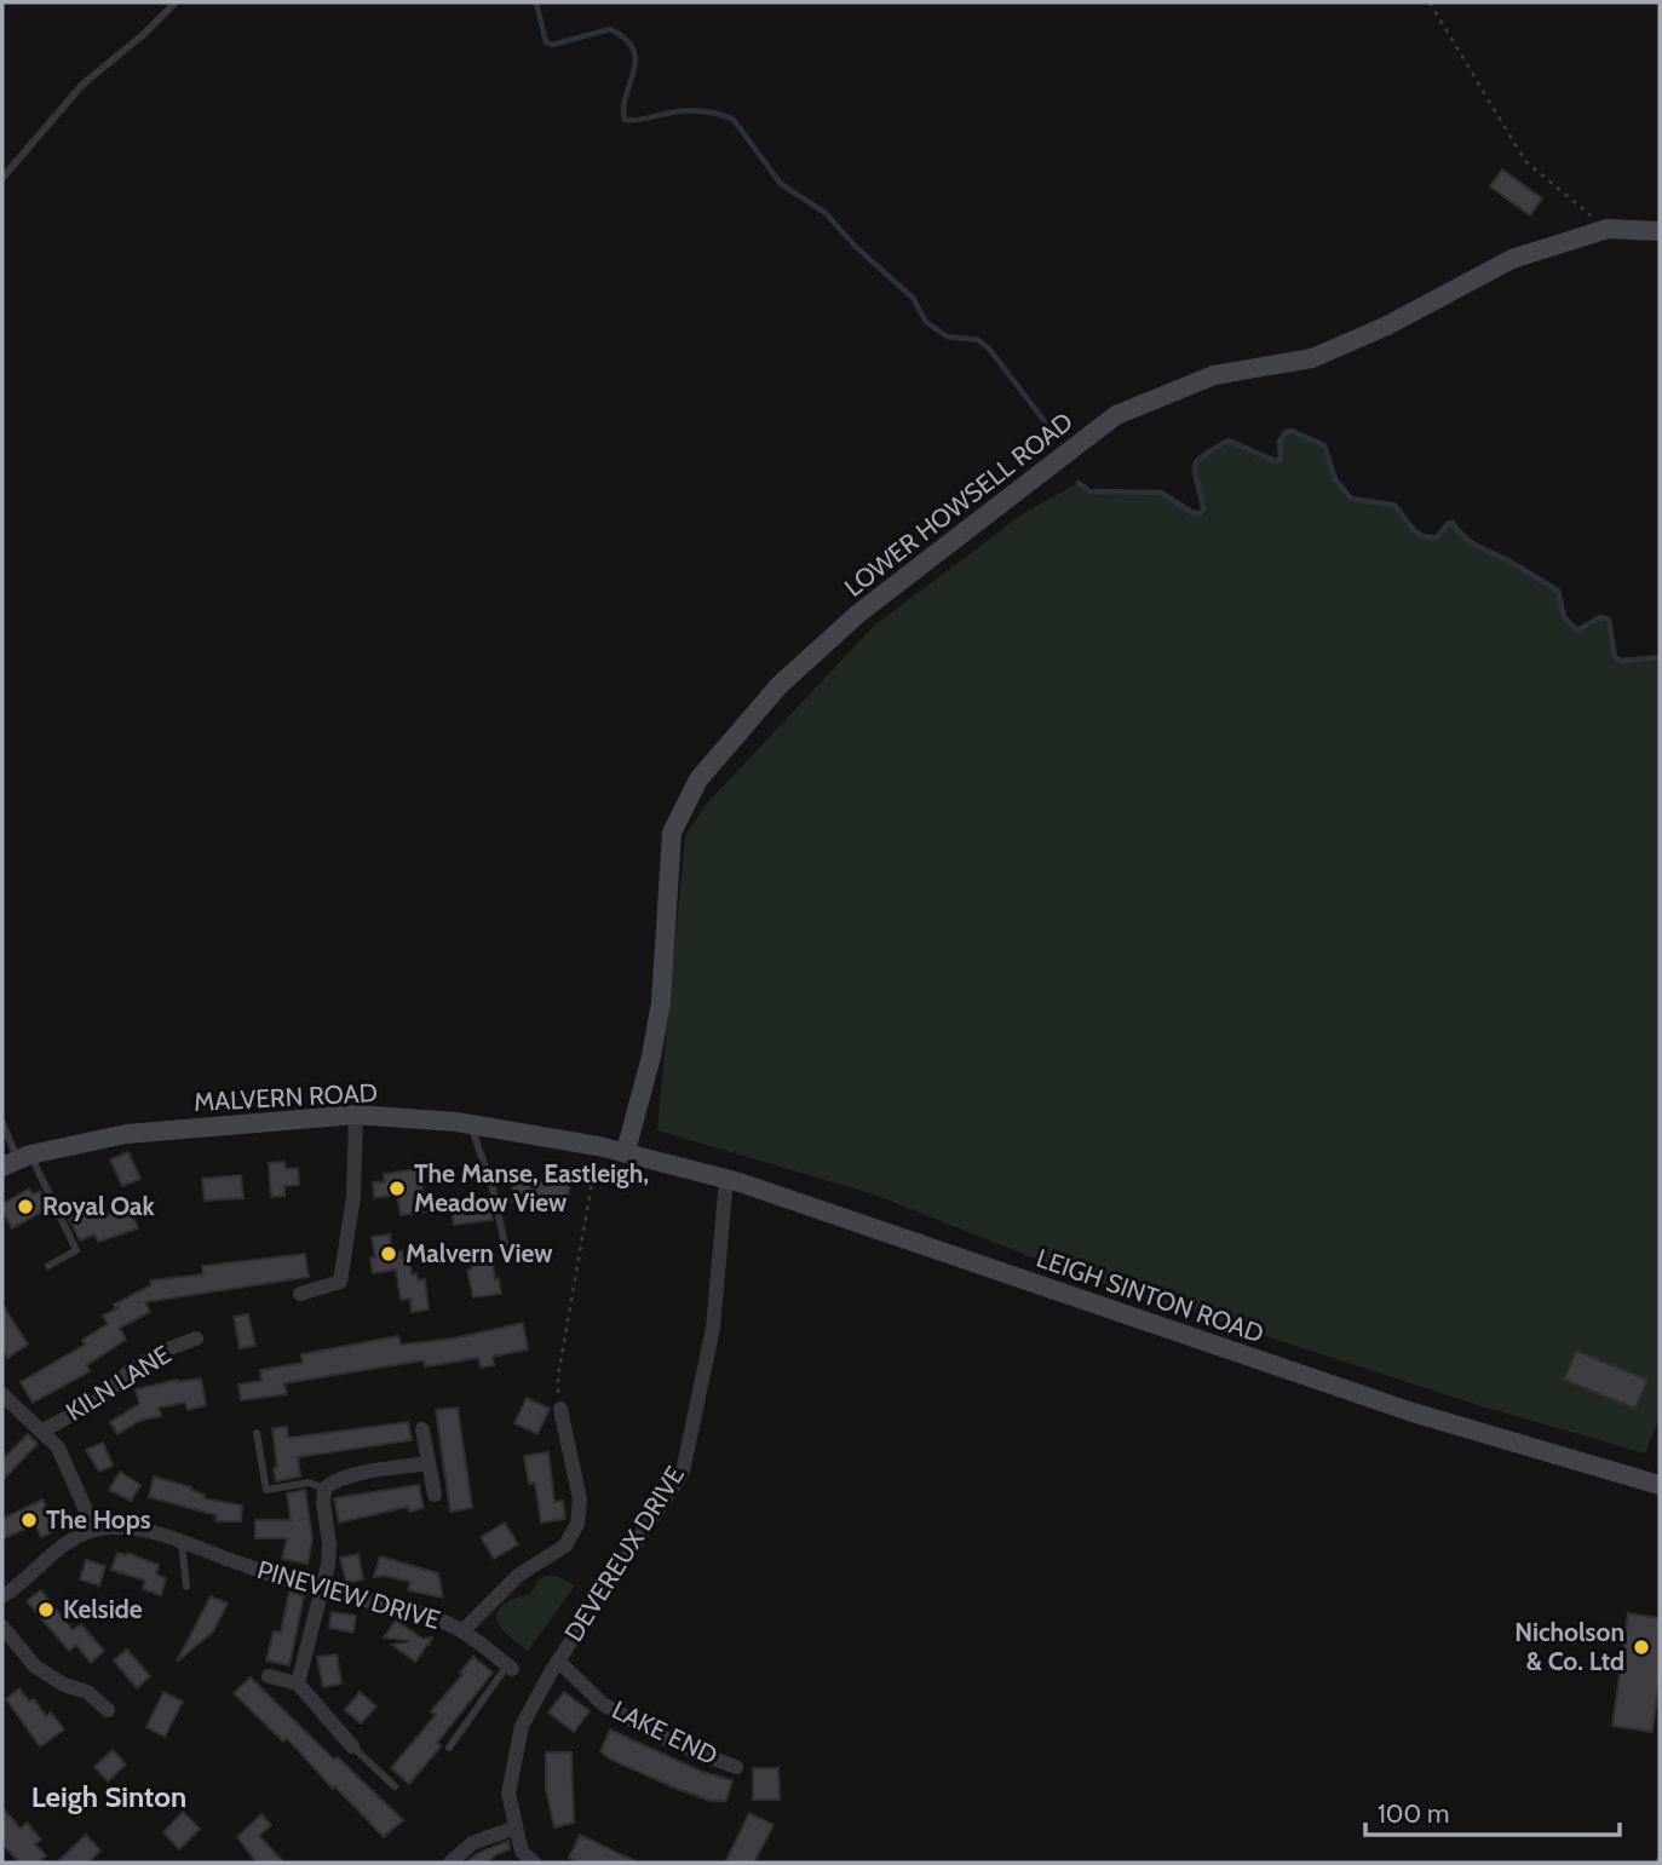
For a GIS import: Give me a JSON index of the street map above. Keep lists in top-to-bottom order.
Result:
{
  "streets": {
    "main road": ["LOWER HOWSELL ROAD", "MALVERN ROAD", "LEIGH SINTON ROAD"],
    "street": [
      "KILN LANE",
      "DEVEREUX DRIVE",
      "PINEVIEW DRIVE",
      "LAKE END"
    ]
  },
  "crossings": [
    ["LOWER HOWSELL ROAD", "MALVERN ROAD"],
    ["LOWER HOWSELL ROAD", "LEIGH SINTON ROAD"],
    ["MALVERN ROAD", "LEIGH SINTON ROAD"],
    ["LEIGH SINTON ROAD", "DEVEREUX DRIVE"],
    ["DEVEREUX DRIVE", "LAKE END"]
  ],
  "districts": ["Leigh Sinton"],
  "places": [
    "The Manse, Eastleigh, Meadow View",
    "Royal Oak",
    "Malvern View",
    "The Hops",
    "Kelside",
    "Nicholson & Co. Ltd"
  ],
  "scale_bar": "100 m"
}
